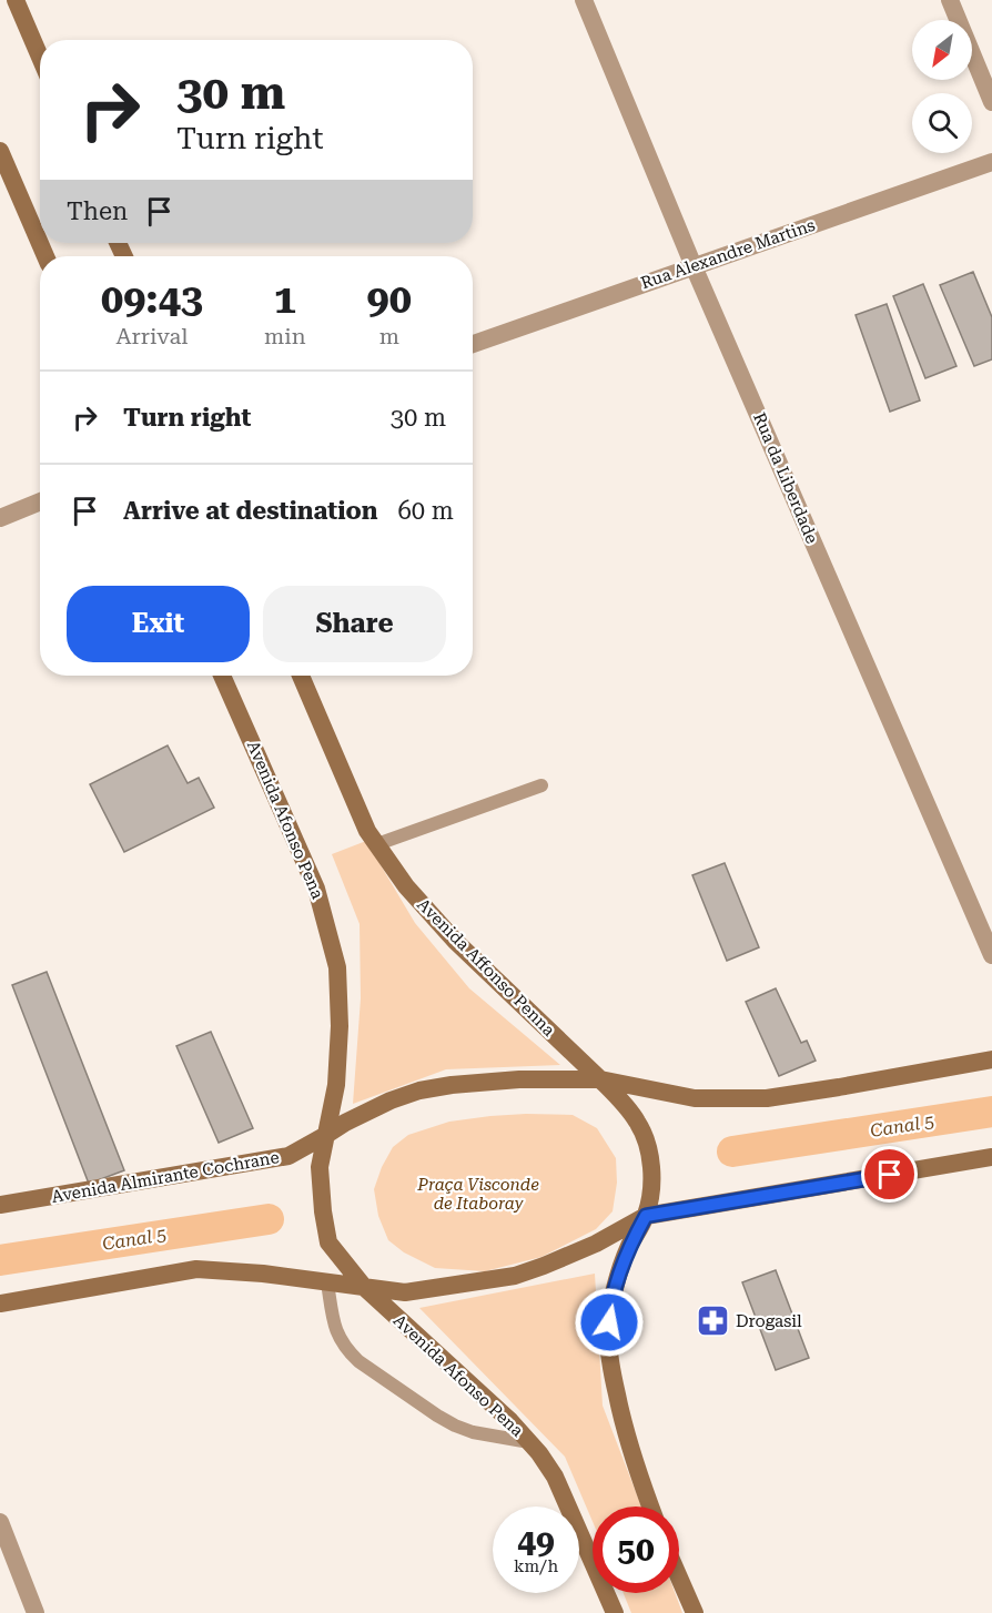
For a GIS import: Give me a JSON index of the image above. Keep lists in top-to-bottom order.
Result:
{
  "streets": {
    "main road": ["Avenida Afonso Pena", "Avenida Affonso Penna", "Avenida Almirante Cochrane"],
    "street": ["Rua Alexandre Martins", "Rua da Liberdade"]
  },
  "crossings": [
    ["Rua Alexandre Martins", "Rua da Liberdade"],
    ["Avenida Afonso Pena", "Avenida Almirante Cochrane"],
    ["Avenida Affonso Penna", "Avenida Almirante Cochrane"]
  ],
  "water": ["Canal 5"],
  "parks": ["Praça Visconde de Itaboray"],
  "places": {
    "pharmacy": ["Drogasil"]
  },
  "north": "bottom left",
  "page": {
    "turn": ["30 m", "Turn right"],
    "then": "Then",
    "eta": [
      "09:43",
      "Arrival",
      "1",
      "min",
      "90",
      "m"
    ],
    "list": [
      {
        "name": "Turn right",
        "value": "30 m"
      },
      {
        "name": "Arrive at destination",
        "value": "60 m"
      }
    ],
    "buttons": ["Exit", "Share"],
    "speed": "49 km/h",
    "limit": "50"
  }
}
